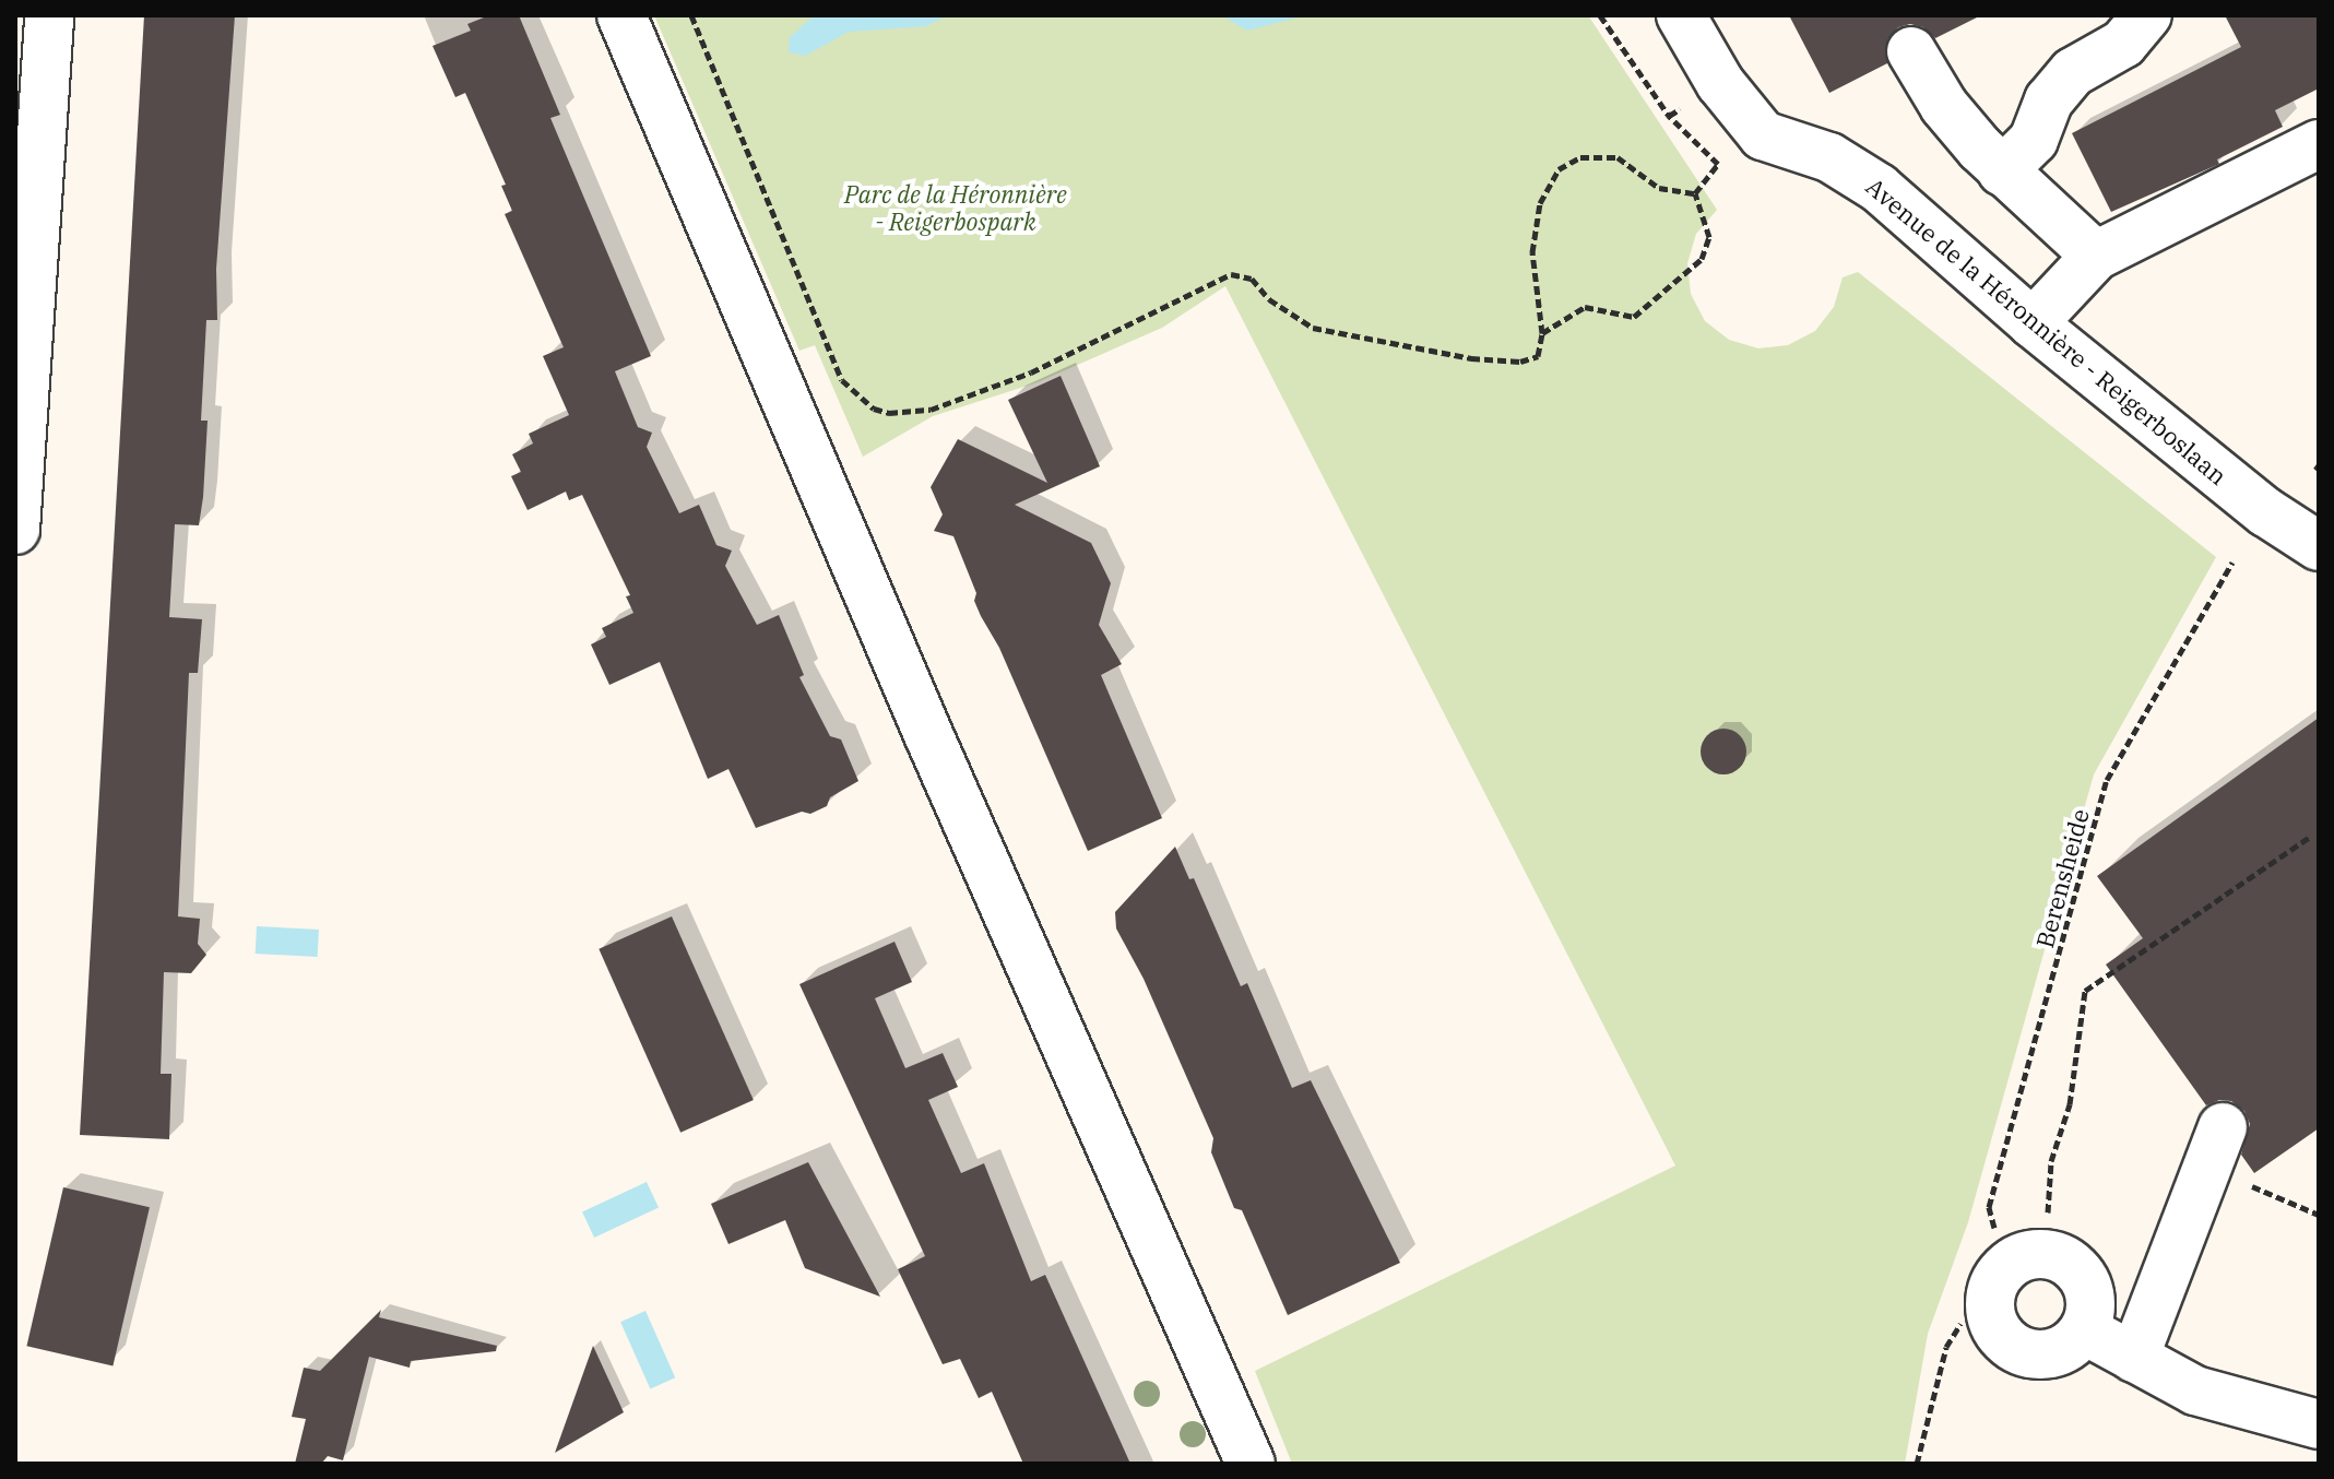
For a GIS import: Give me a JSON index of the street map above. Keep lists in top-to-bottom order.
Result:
{
  "streets": {
    "street": ["Avenue de la Héronnière - Reigerboslaan"],
    "path": ["Berensheide"]
  },
  "parks": ["Parc de la Héronnière - Reigerbospark"]
}
